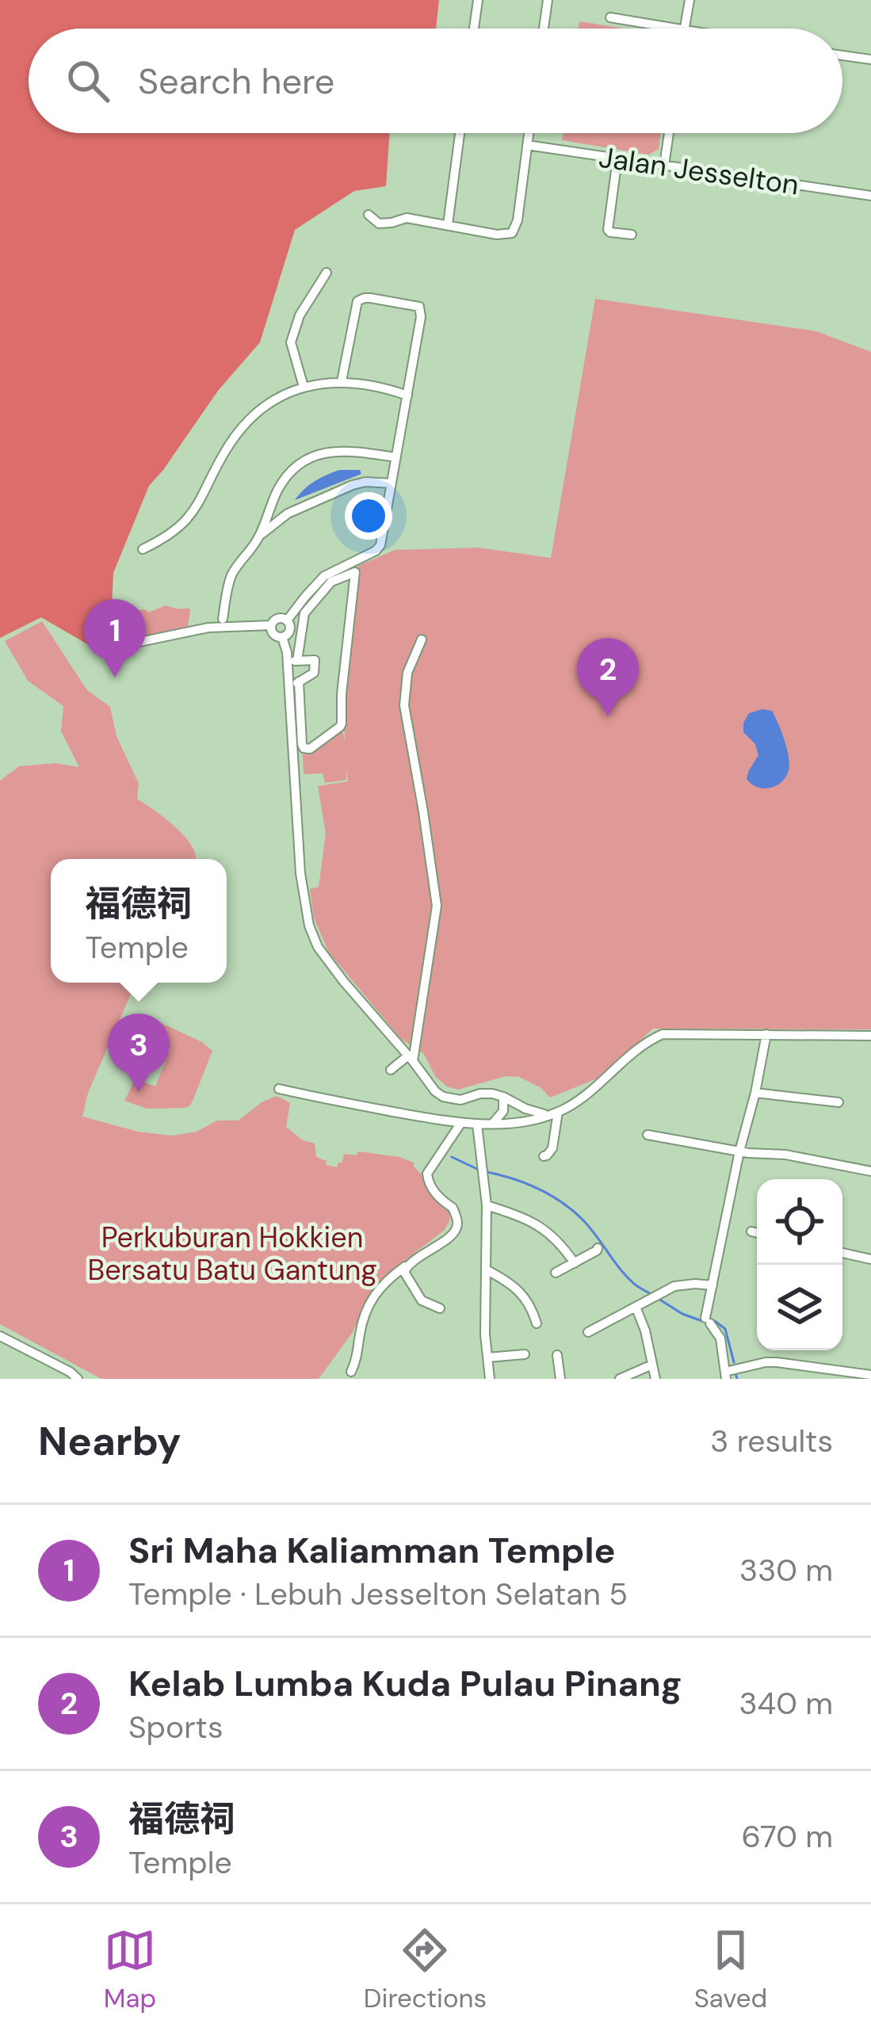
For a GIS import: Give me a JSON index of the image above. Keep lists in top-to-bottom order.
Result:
{
  "streets": {
    "street": ["Jalan Jesselton"]
  },
  "parks": ["Perkuburan Hokkien Bersatu Batu Gantung"],
  "page": {
    "search": "Search here",
    "pins": ["1", "2", "3"],
    "popup": ["福德祠", "Temple"],
    "heading": ["Nearby", "3 results"],
    "list": [
      {
        "mark": "1",
        "name": "Sri Maha Kaliamman Temple",
        "note": "Temple · Lebuh Jesselton Selatan 5",
        "value": "330 m"
      },
      {
        "mark": "2",
        "name": "Kelab Lumba Kuda Pulau Pinang",
        "note": "Sports",
        "value": "340 m"
      },
      {
        "mark": "3",
        "name": "福德祠",
        "note": "Temple",
        "value": "670 m"
      }
    ],
    "nav": ["Map", "Directions", "Saved"]
  }
}
